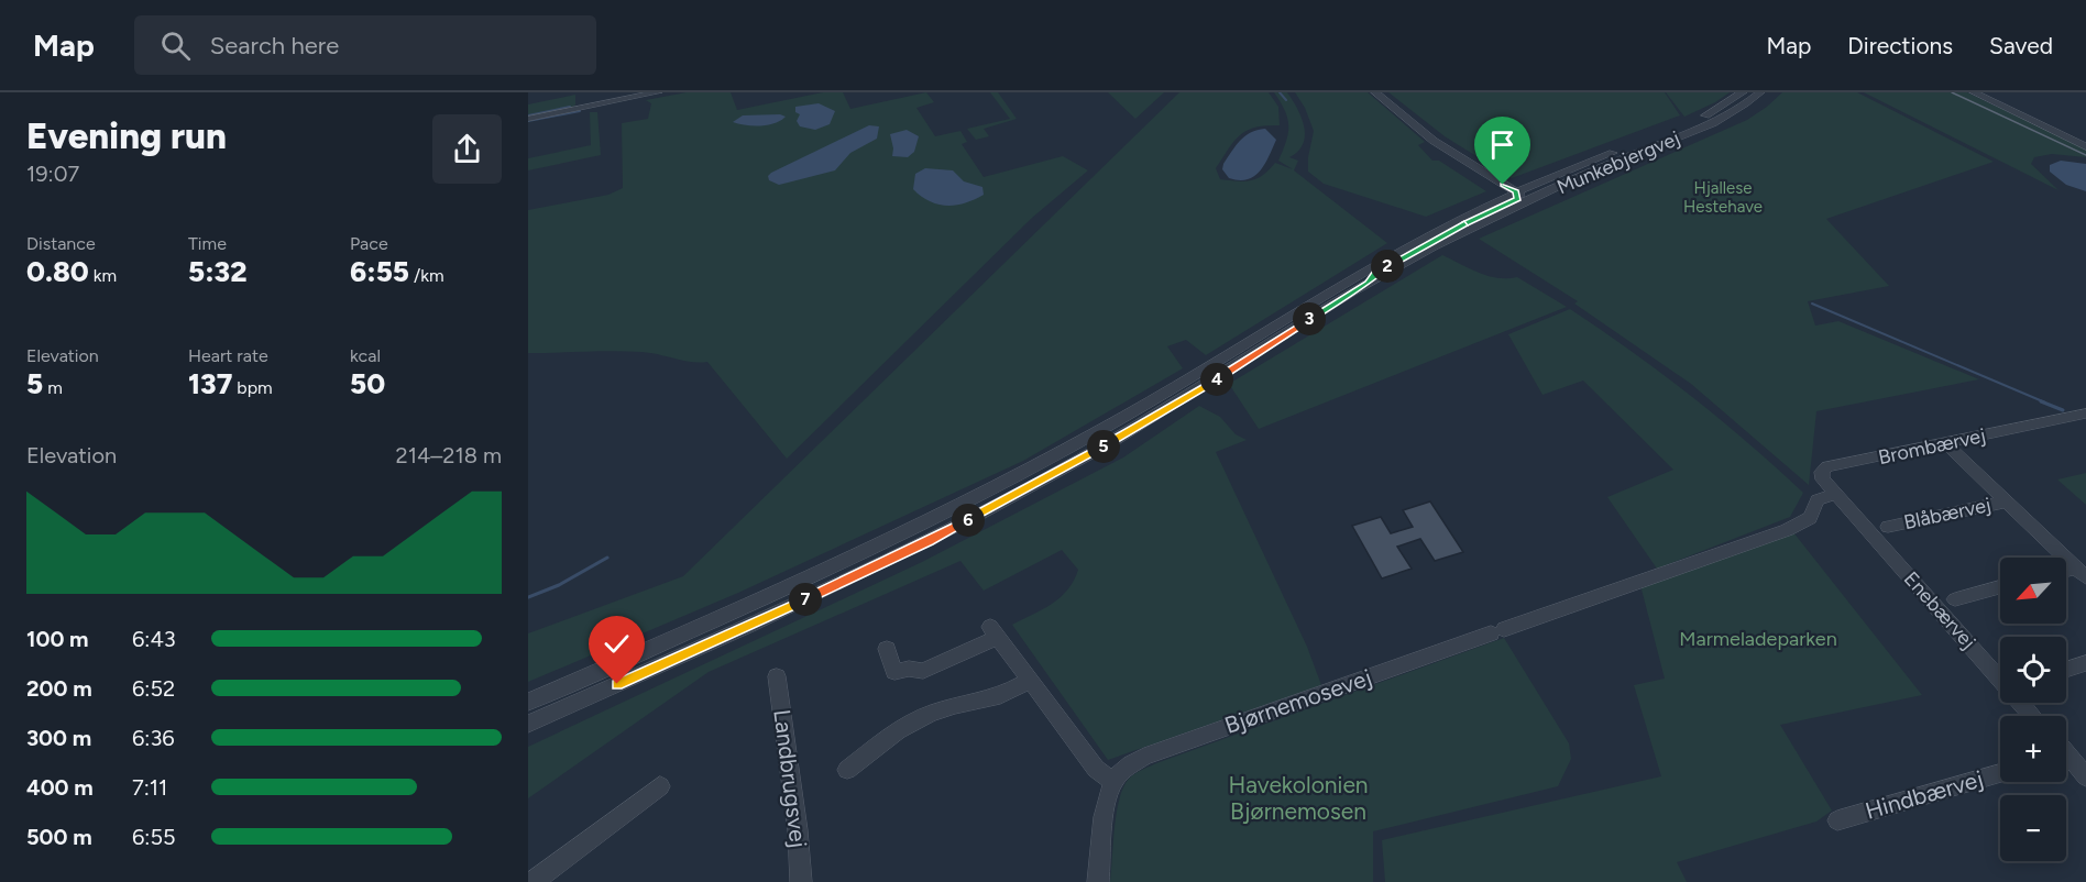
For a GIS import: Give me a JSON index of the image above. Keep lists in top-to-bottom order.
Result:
{
  "streets": {
    "street": [
      "Munkebjergvej",
      "Brombærvej",
      "Blåbærvej",
      "Enebærvej",
      "Bjørnemosevej",
      "Landbrugsvej",
      "Hindbærvej"
    ]
  },
  "crossings": [
    ["Brombærvej", "Blåbærvej"],
    ["Brombærvej", "Enebærvej"],
    ["Brombærvej", "Bjørnemosevej"],
    ["Enebærvej", "Bjørnemosevej"]
  ],
  "parks": ["Hjallese Hestehave", "Marmeladeparken", "Havekolonien Bjørnemosen"],
  "north": "bottom left",
  "page": {
    "header": "Map",
    "search": "Search here",
    "nav": ["Map", "Directions", "Saved"],
    "heading": ["Evening run", "19:07"],
    "stats": [
      ["Distance", "0.80 km"],
      ["Time", "5:32"],
      ["Pace", "6:55 /km"],
      ["Elevation", "5 m"],
      ["Heart rate", "137 bpm"],
      ["kcal", "50"]
    ],
    "pins": [
      "2",
      "3",
      "4",
      "5",
      "6",
      "7"
    ],
    "chart": ["Elevation", "214–218 m"],
    "map_buttons": ["+", "−"],
    "list": [
      {
        "name": "100 m",
        "note": "6:43"
      },
      {
        "name": "200 m",
        "note": "6:52"
      },
      {
        "name": "300 m",
        "note": "6:36"
      },
      {
        "name": "400 m",
        "note": "7:11"
      },
      {
        "name": "500 m",
        "note": "6:55"
      }
    ]
  }
}
